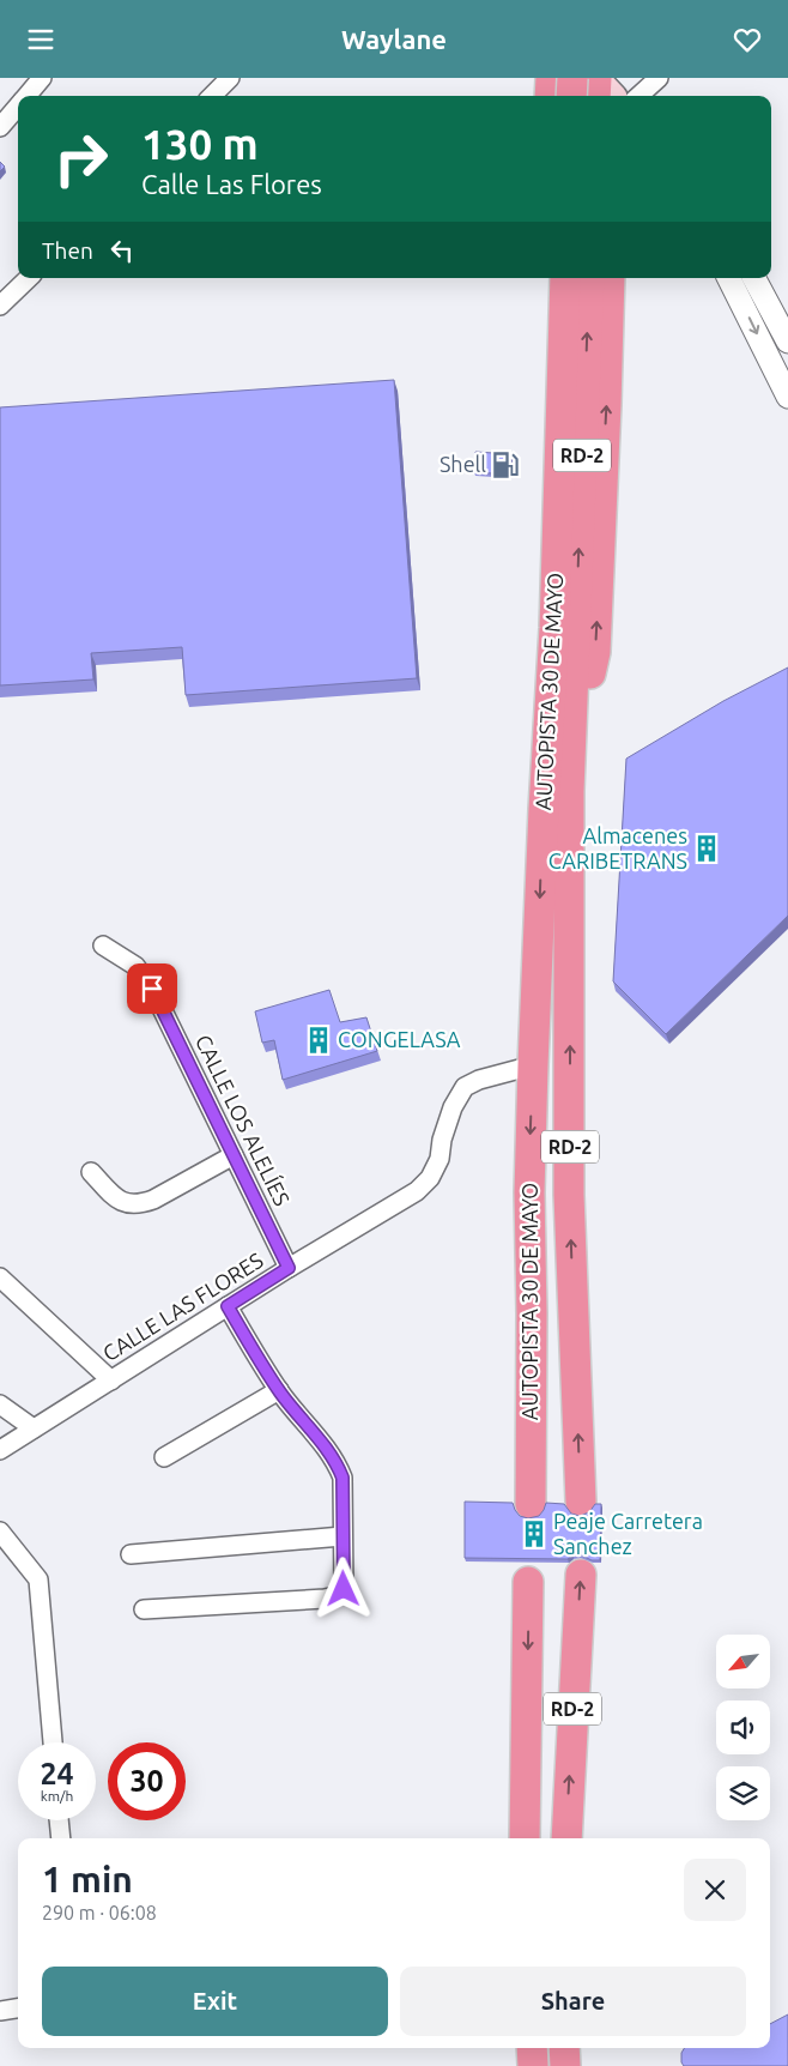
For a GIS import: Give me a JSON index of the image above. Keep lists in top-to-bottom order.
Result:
{
  "streets": {
    "highway": ["RD-2", "AUTOPISTA 30 DE MAYO"],
    "street": ["CALLE LOS ALELÍES", "CALLE LAS FLORES"]
  },
  "crossings": [
    ["AUTOPISTA 30 DE MAYO", "CALLE LAS FLORES"],
    ["CALLE LOS ALELÍES", "CALLE LAS FLORES"]
  ],
  "places": {
    "fuel station": ["Shell"],
    "building": ["Almacenes CARIBETRANS", "CONGELASA", "Peaje Carretera Sanchez"]
  },
  "north": "bottom left",
  "page": {
    "header": "Waylane",
    "turn": ["130 m", "Calle Las Flores"],
    "then": "Then",
    "speed": "24 km/h",
    "limit": "30",
    "heading": ["1 min", "290 m · 06:08"],
    "buttons": ["Exit", "Share"]
  }
}
